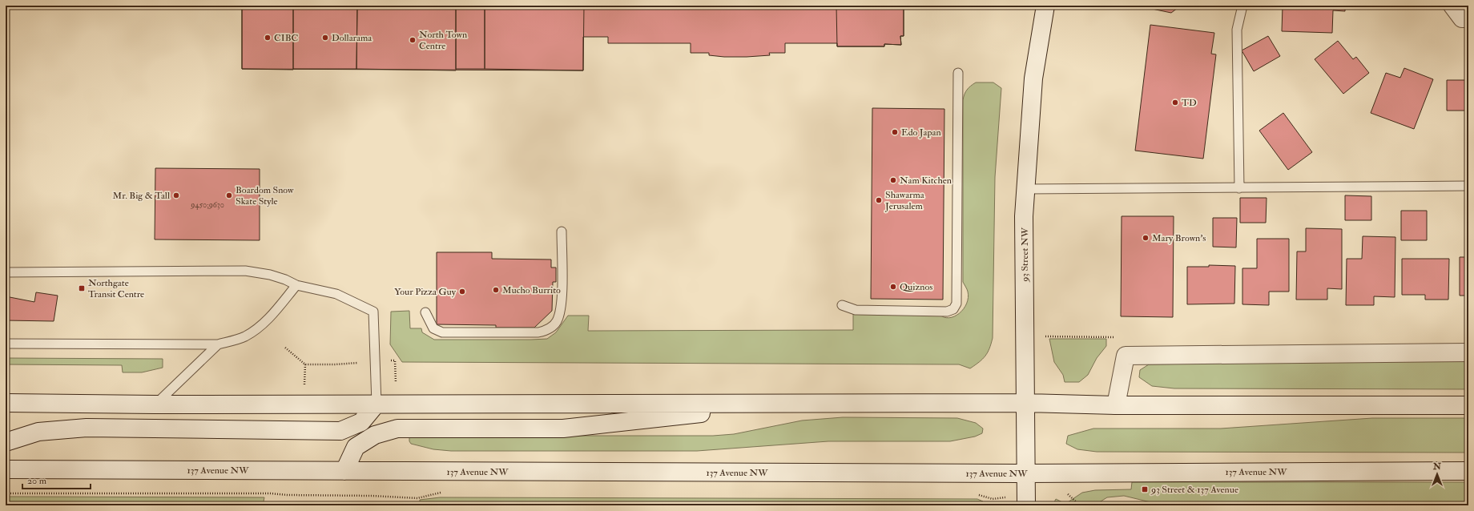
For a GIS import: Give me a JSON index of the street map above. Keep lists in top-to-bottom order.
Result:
{
  "streets": {
    "main road": ["93 Street NW", "137 Avenue NW"]
  },
  "crossings": [
    ["93 Street NW", "137 Avenue NW"]
  ],
  "places": {
    "other": [
      "CIBC",
      "Dollarama",
      "North Town Centre",
      "TD",
      "Edo Japan",
      "Nam Kitchen",
      "Mr. Big & Tall",
      "Boardom Snow Skate Style",
      "Shawarma Jerusalem",
      "Mary Brown's",
      "Quiznos",
      "Mucho Burrito",
      "Your Pizza Guy"
    ],
    "transit": ["Northgate Transit Centre", "93 Street & 137 Avenue"]
  },
  "house_numbers": ["9450;9630"],
  "scale_bar": "20 m",
  "north": "top"
}
